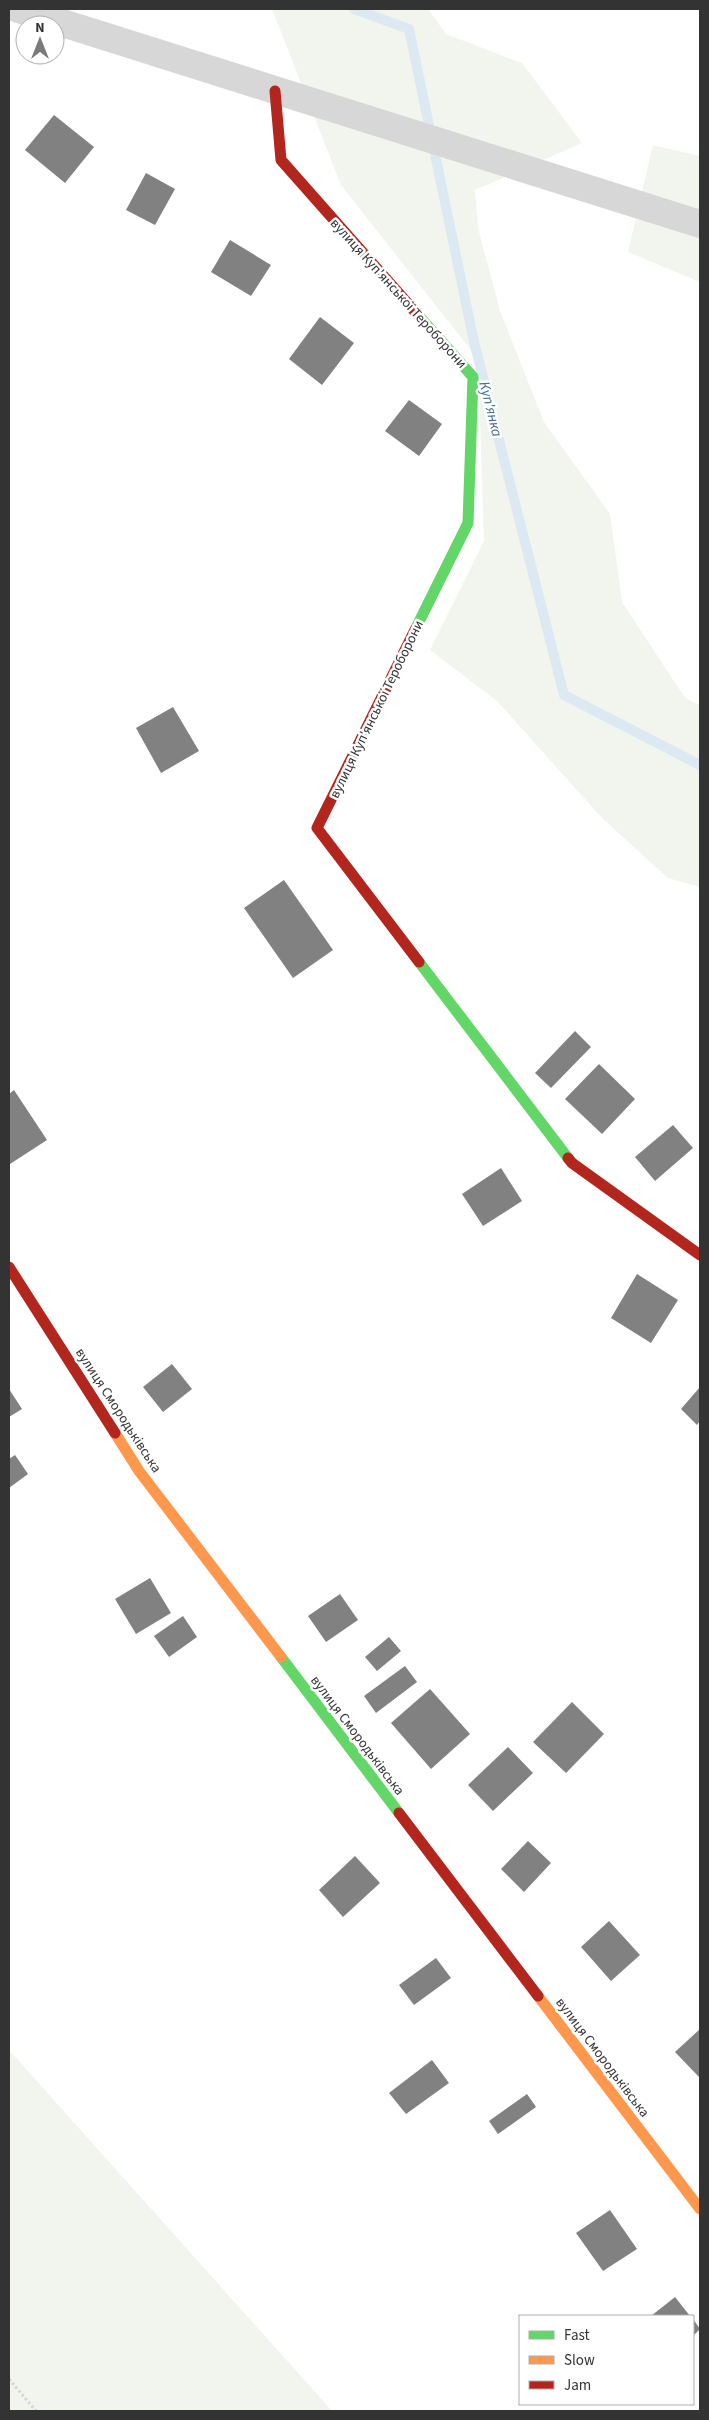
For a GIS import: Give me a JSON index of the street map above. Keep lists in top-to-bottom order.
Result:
{
  "streets": {
    "street": ["вулиця Куп'янської Тероборони", "вулиця Смородьківська"]
  },
  "water": ["Куп'янка"],
  "legend": ["Fast", "Slow", "Jam"],
  "north": "top"
}
